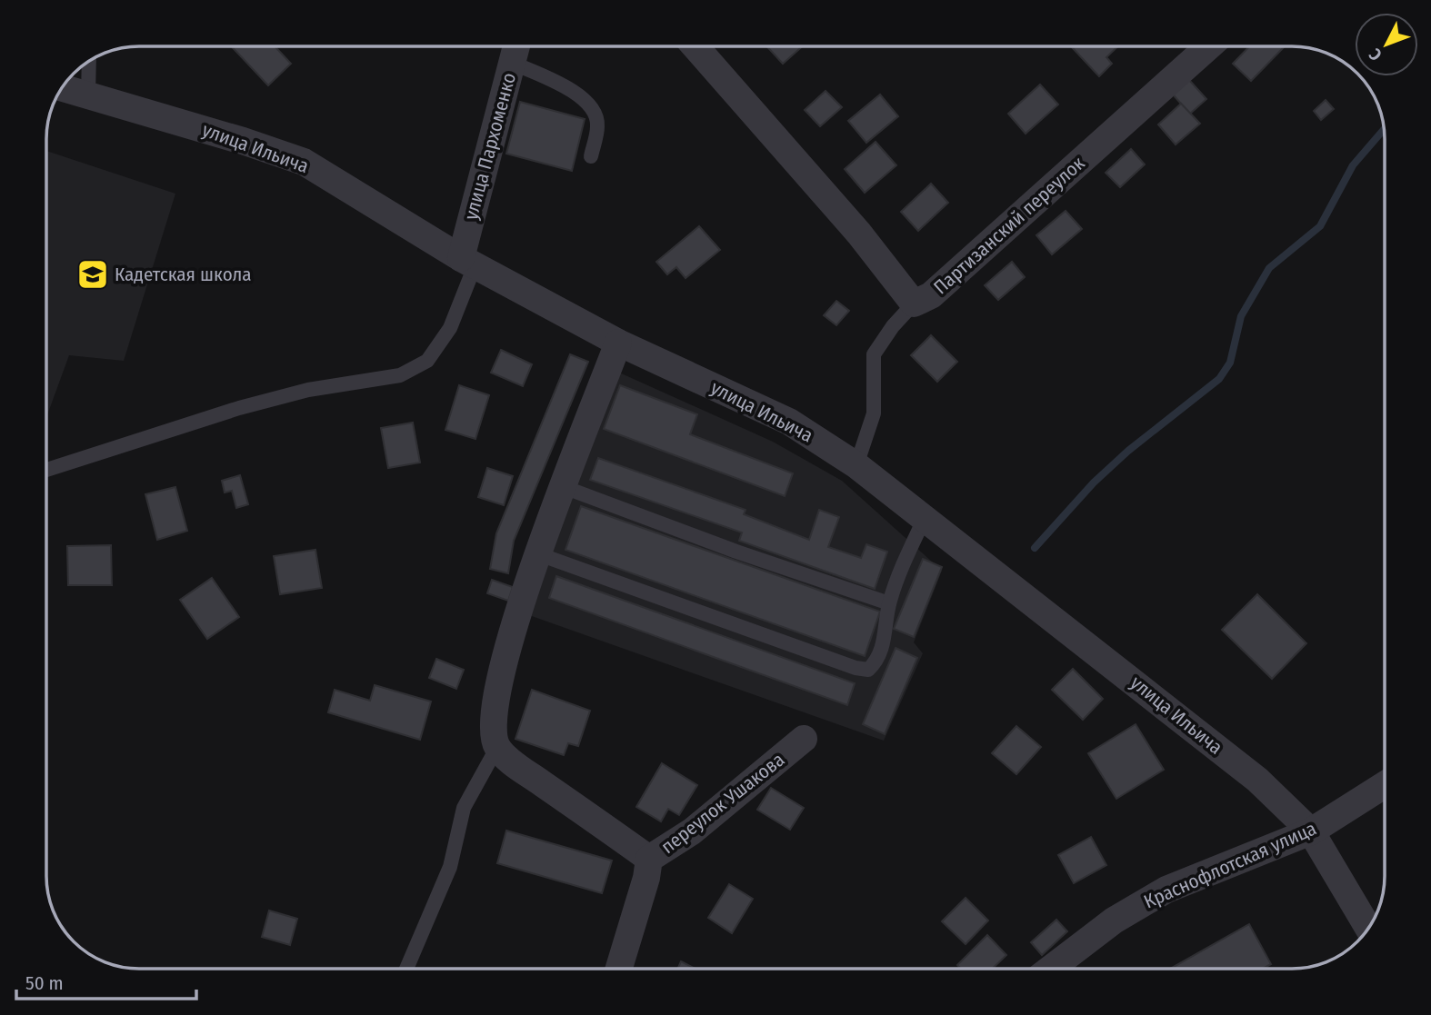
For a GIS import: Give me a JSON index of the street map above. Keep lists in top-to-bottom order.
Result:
{
  "streets": {
    "street": [
      "улица Пархоменко",
      "улица Ильича",
      "Партизанский переулок",
      "переулок Ушакова",
      "Краснофлотская улица"
    ]
  },
  "crossings": [
    ["улица Пархоменко", "улица Ильича"],
    ["улица Ильича", "Краснофлотская улица"]
  ],
  "places": {
    "school or university": ["Кадетская школа"]
  },
  "scale_bar": "50 m",
  "north": "bottom left"
}
